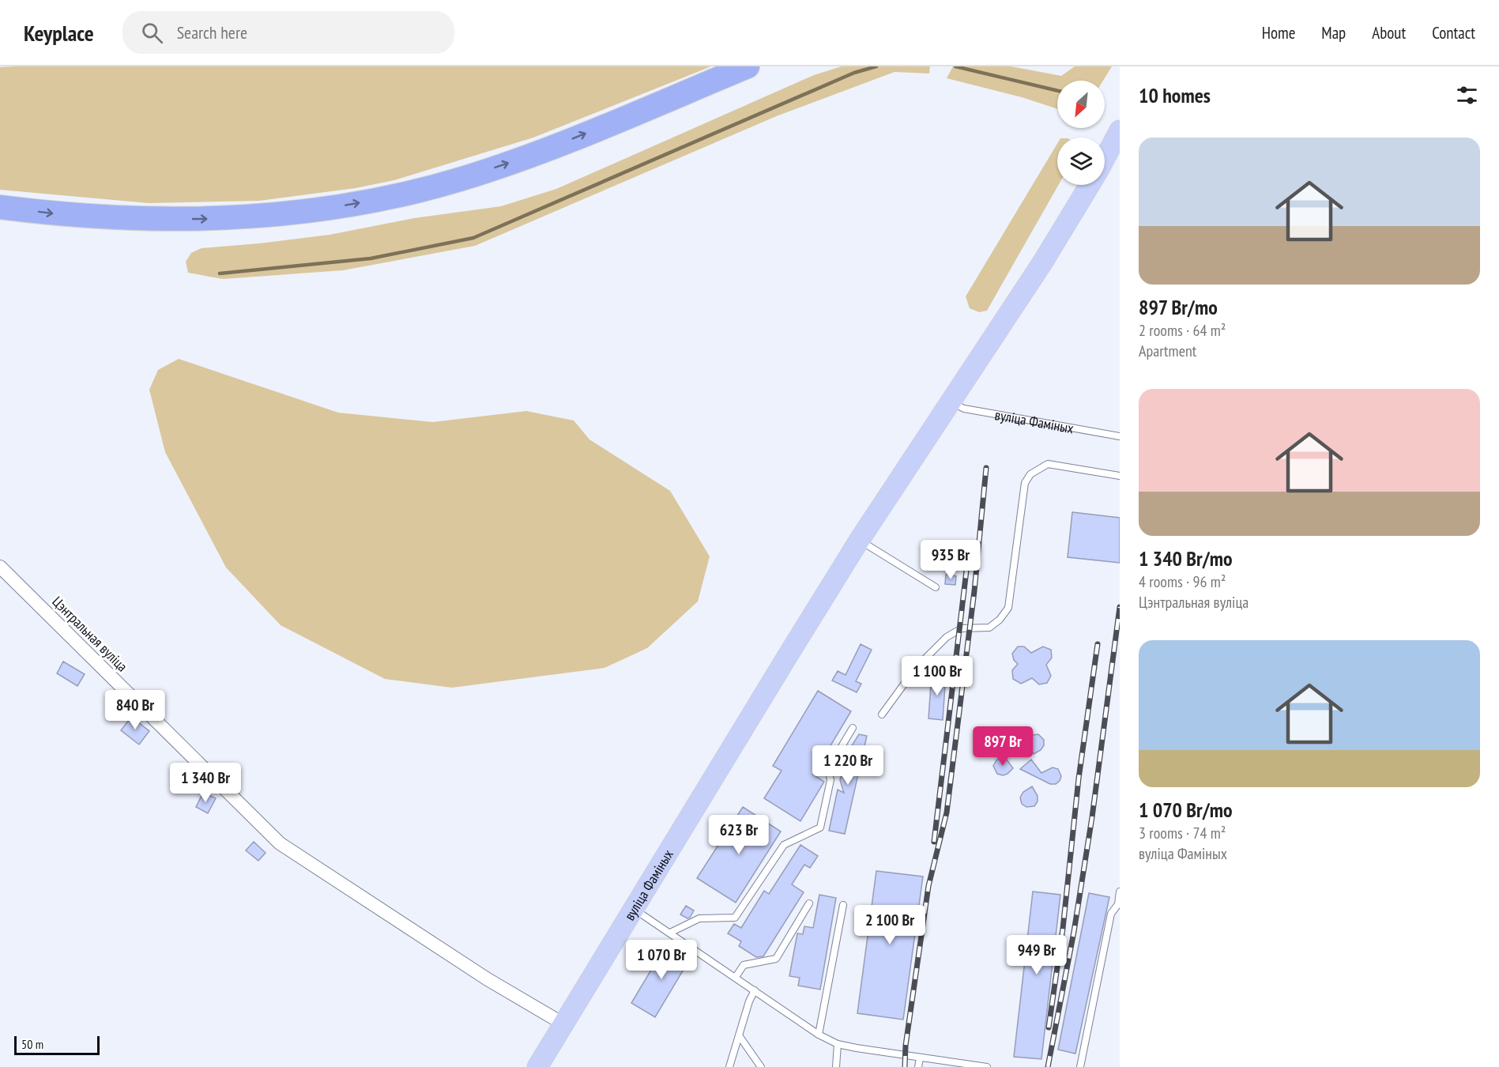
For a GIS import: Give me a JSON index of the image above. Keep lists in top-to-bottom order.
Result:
{
  "streets": {
    "main road": ["вуліца Фаміных"],
    "street": ["Цэнтральная вуліца"]
  },
  "crossings": [
    ["вуліца Фаміных", "Цэнтральная вуліца"]
  ],
  "scale_bar": "50 m",
  "north": "bottom left",
  "page": {
    "header": "Keyplace",
    "search": "Search here",
    "nav": [
      "Home",
      "Map",
      "About",
      "Contact"
    ],
    "heading": "10 homes",
    "list": [
      {
        "name": "897 Br/mo",
        "note": "2 rooms · 64 m² · Apartment"
      },
      {
        "name": "1 340 Br/mo",
        "note": "4 rooms · 96 m² · Цэнтральная вуліца"
      },
      {
        "name": "1 070 Br/mo",
        "note": "3 rooms · 74 m² · вуліца Фаміных"
      }
    ],
    "price": [
      "935 Br",
      "1 100 Br",
      "840 Br",
      "897 Br",
      "1 220 Br",
      "1 340 Br",
      "623 Br",
      "2 100 Br",
      "949 Br",
      "1 070 Br"
    ],
    "scale": "50 m"
  }
}
